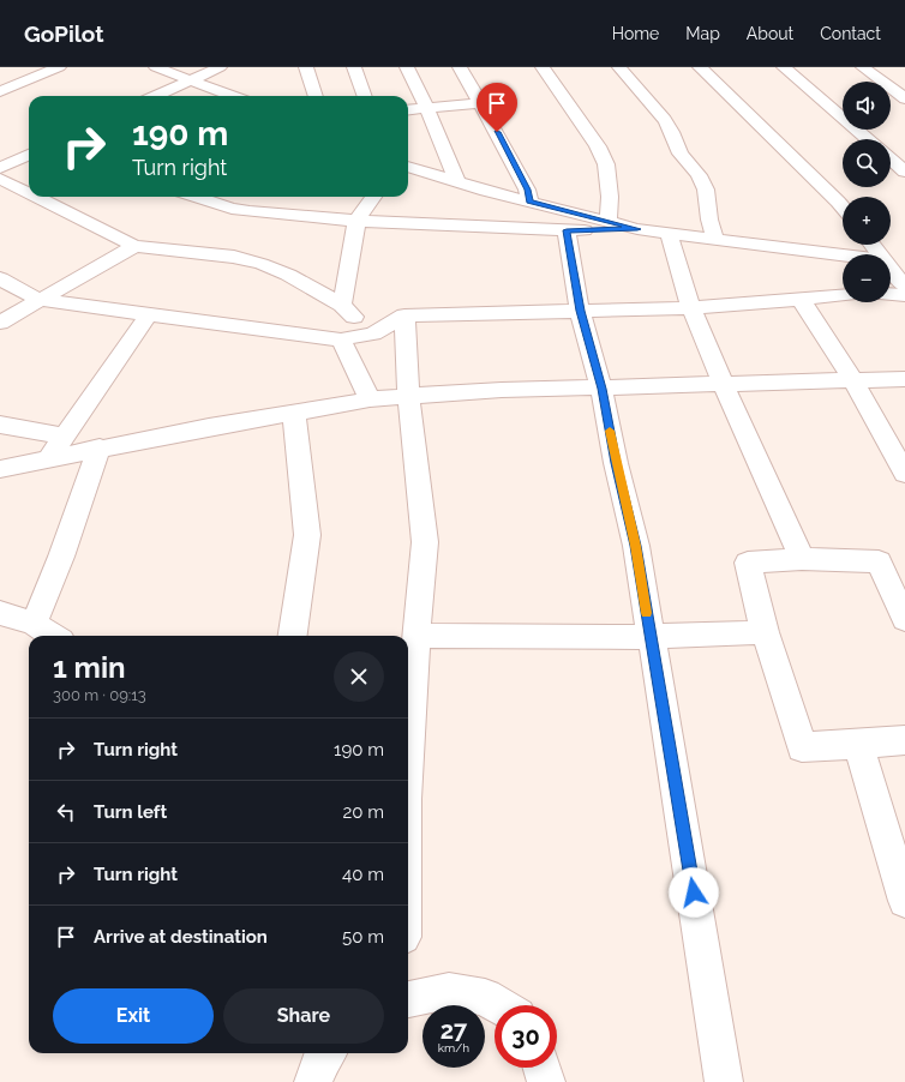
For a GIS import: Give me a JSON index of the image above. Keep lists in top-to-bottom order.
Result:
{
  "page": {
    "header": "GoPilot",
    "nav": [
      "Home",
      "Map",
      "About",
      "Contact"
    ],
    "map_buttons": ["+", "−"],
    "turn": ["190 m", "Turn right"],
    "heading": ["1 min", "300 m · 09:13"],
    "list": [
      {
        "name": "Turn right",
        "value": "190 m"
      },
      {
        "name": "Turn left",
        "value": "20 m"
      },
      {
        "name": "Turn right",
        "value": "40 m"
      },
      {
        "name": "Arrive at destination",
        "value": "50 m"
      }
    ],
    "buttons": ["Exit", "Share"],
    "speed": "27 km/h",
    "limit": "30"
  }
}
